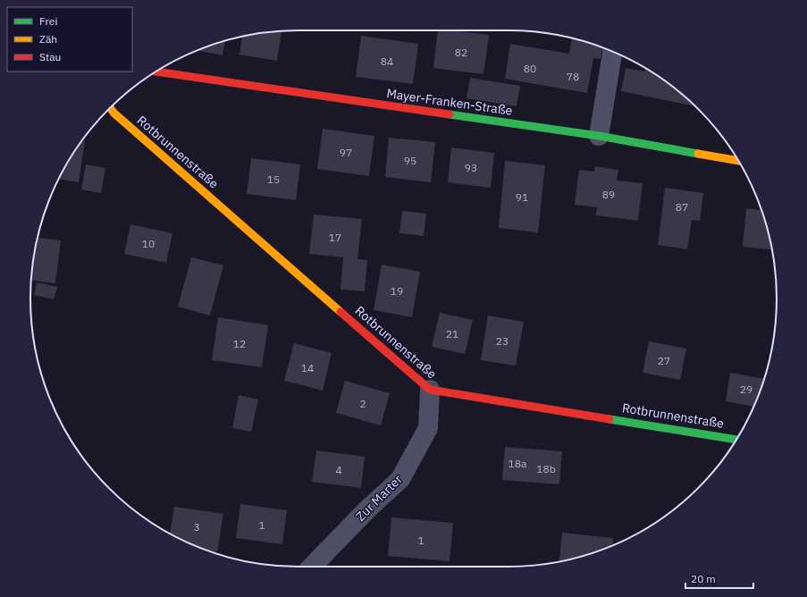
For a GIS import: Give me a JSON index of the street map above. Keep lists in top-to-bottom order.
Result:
{
  "streets": {
    "street": ["Mayer-Franken-Straße", "Rotbrunnenstraße", "Zur Marter"]
  },
  "crossings": [
    ["Rotbrunnenstraße", "Zur Marter"]
  ],
  "house_numbers": [
    "82",
    "84",
    "80",
    "78",
    "97",
    "95",
    "93",
    "15",
    "89",
    "91",
    "87",
    "17",
    "10",
    "19",
    "21",
    "23",
    "12",
    "27",
    "14",
    "29",
    "2",
    "18a",
    "18b",
    "4",
    "1",
    "3",
    "1"
  ],
  "legend": ["Frei", "Zäh", "Stau"],
  "scale_bar": "20 m"
}
